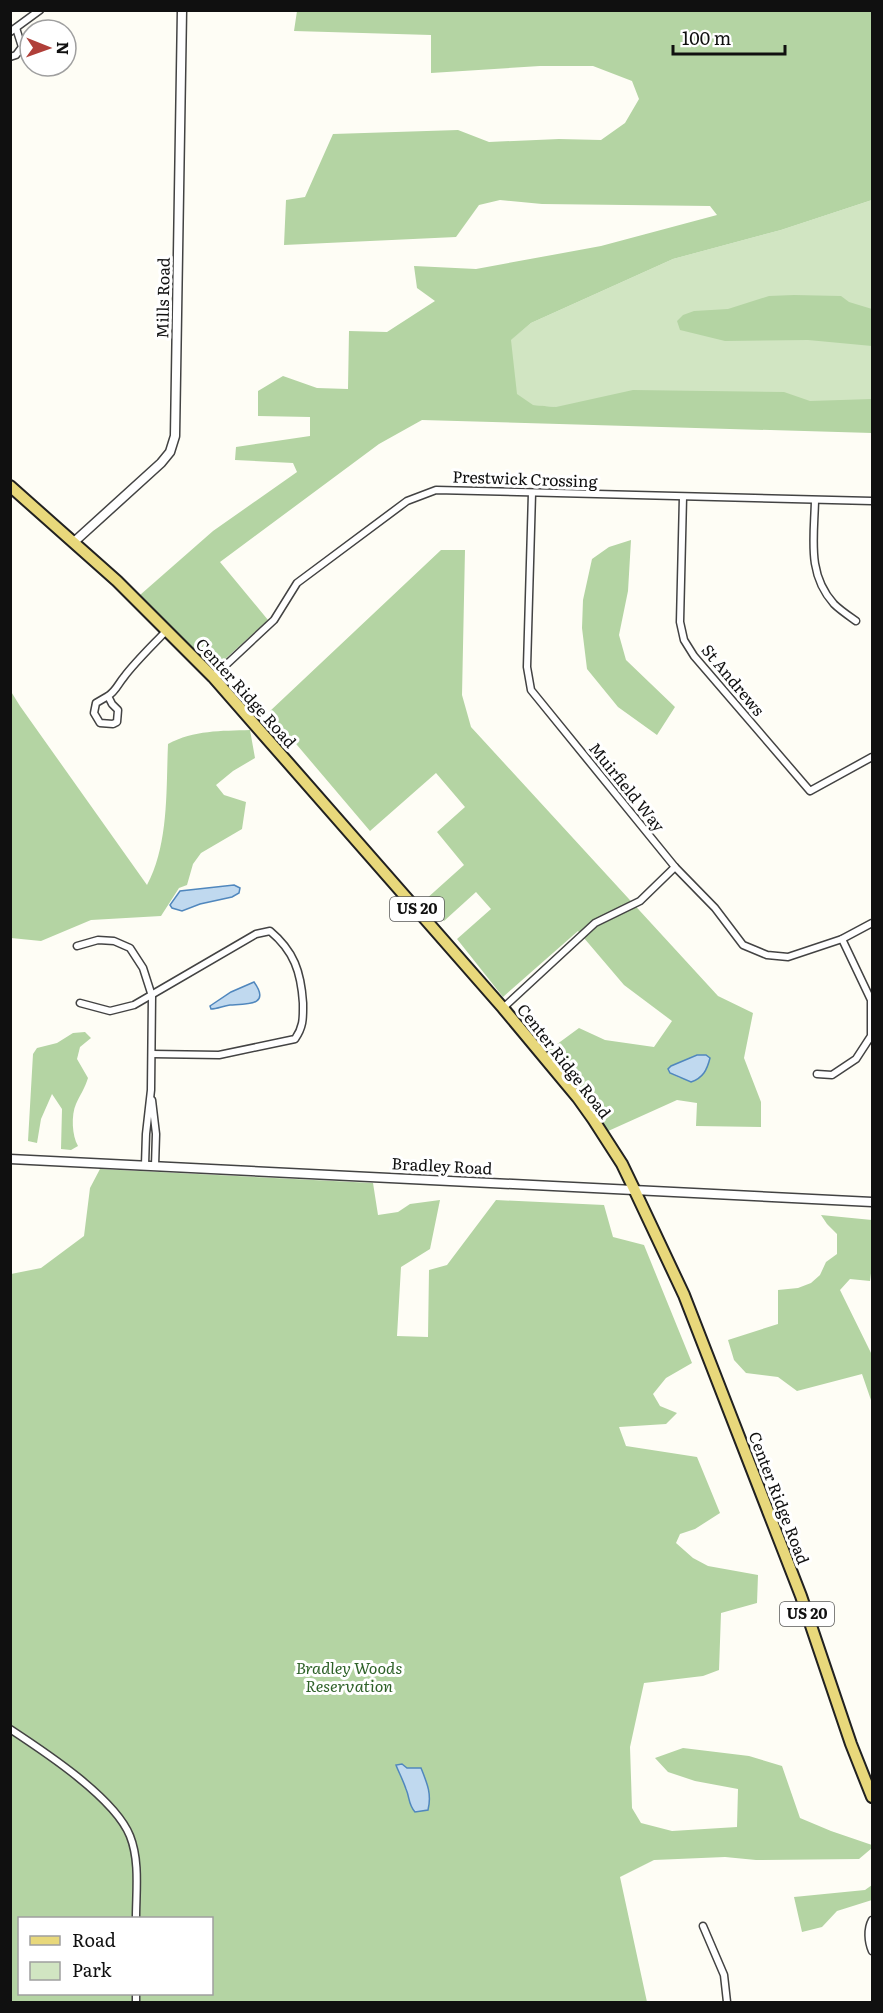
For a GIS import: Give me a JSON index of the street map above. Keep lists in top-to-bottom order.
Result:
{
  "streets": {
    "main road": ["Center Ridge Road", "US 20"],
    "street": [
      "Mills Road",
      "Prestwick Crossing",
      "St Andrews",
      "Muirfield Way",
      "Bradley Road"
    ]
  },
  "crossings": [
    ["Mills Road", "Center Ridge Road"],
    ["Prestwick Crossing", "St Andrews"],
    ["Prestwick Crossing", "Center Ridge Road"],
    ["Prestwick Crossing", "Muirfield Way"],
    ["Center Ridge Road", "Bradley Road"]
  ],
  "parks": ["Bradley Woods Reservation"],
  "legend": ["Road", "Park"],
  "scale_bar": "100 m",
  "north": "right"
}
